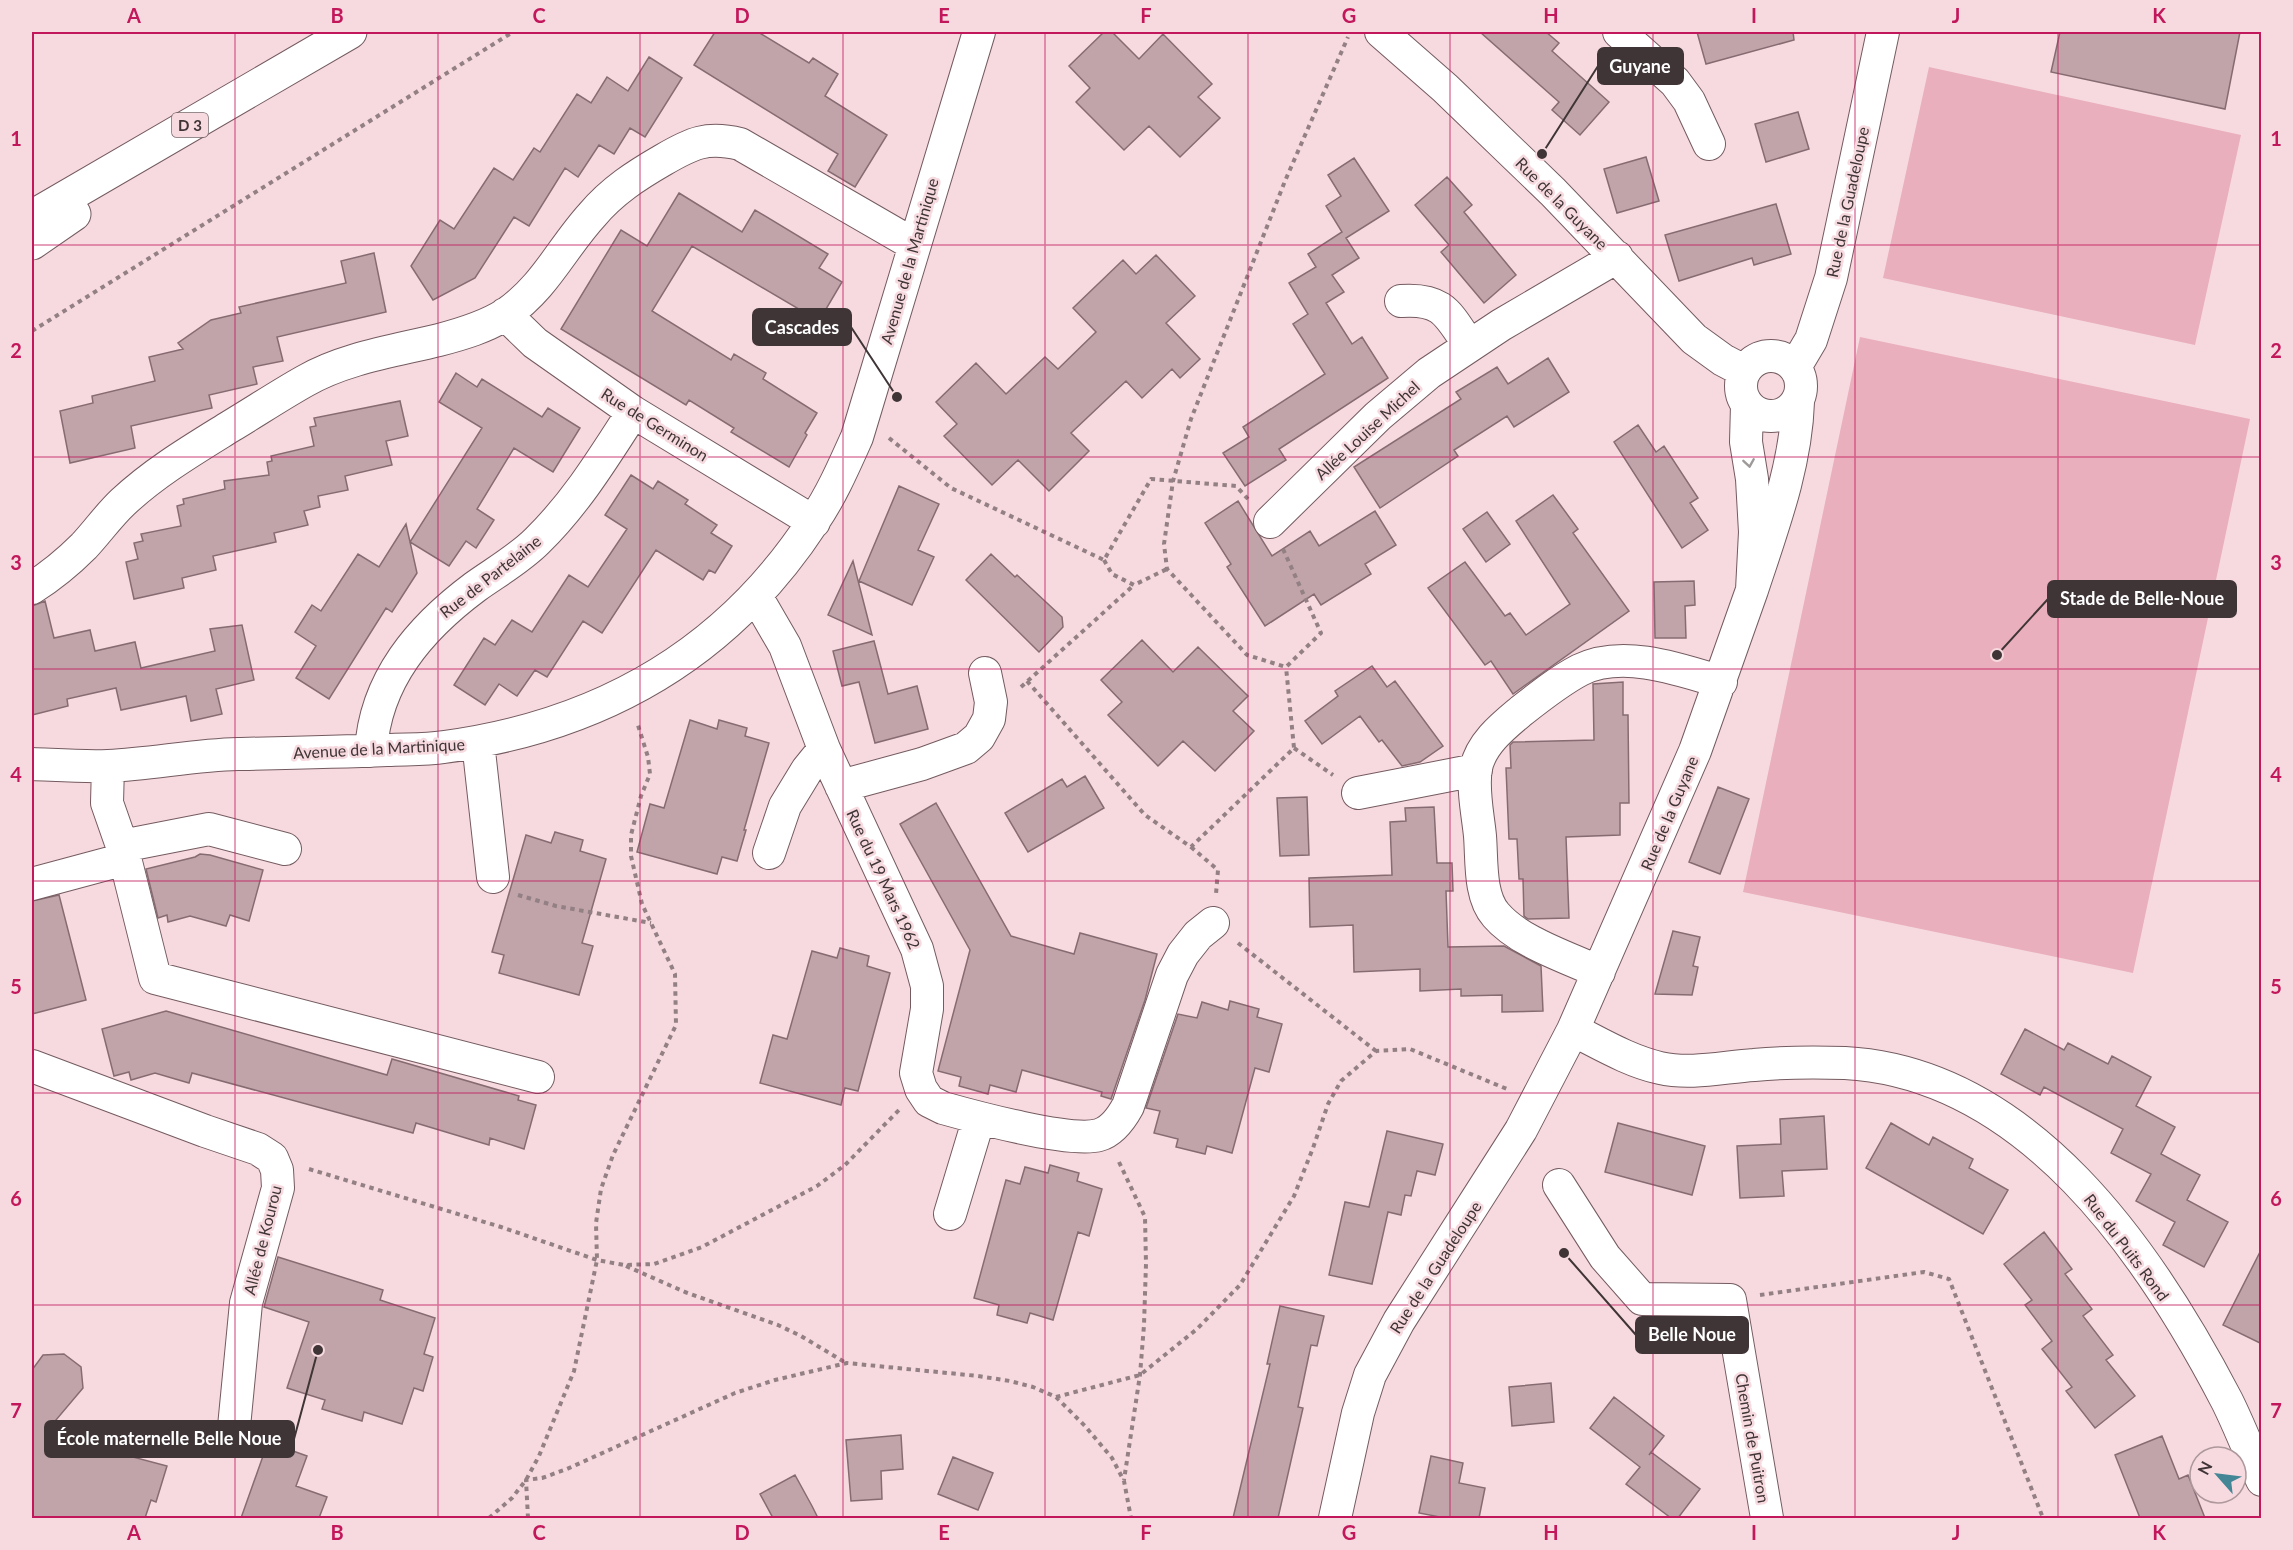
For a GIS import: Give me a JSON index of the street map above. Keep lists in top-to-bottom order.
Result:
{
  "streets": {
    "main road": ["D 3"],
    "street": [
      "Rue de la Guadeloupe",
      "Rue de la Guyane",
      "Avenue de la Martinique",
      "Rue de Germinon",
      "Allée Louise Michel",
      "Rue de Partelaine",
      "Rue du 19 Mars 1962",
      "Allée de Kourou",
      "Rue du Puits Rond",
      "Chemin de Puitron"
    ]
  },
  "crossings": [
    ["Rue de la Guadeloupe", "Rue de la Guyane"],
    ["Rue de la Guadeloupe", "Rue du Puits Rond"],
    ["Rue de la Guyane", "Allée Louise Michel"],
    ["Rue de la Guyane", "Rue du Puits Rond"],
    ["Avenue de la Martinique", "Rue de Germinon"],
    ["Avenue de la Martinique", "Rue de Partelaine"],
    ["Avenue de la Martinique", "Rue du 19 Mars 1962"],
    ["Rue de Germinon", "Rue de Partelaine"]
  ],
  "places": [
    "Guyane",
    "Cascades",
    "Stade de Belle-Noue",
    "Belle Noue",
    "École maternelle Belle Noue"
  ],
  "north": "top left",
  "grid": {
    "columns": [
      "A",
      "B",
      "C",
      "D",
      "E",
      "F",
      "G",
      "H",
      "I",
      "J",
      "K"
    ],
    "rows": [
      "1",
      "2",
      "3",
      "4",
      "5",
      "6",
      "7"
    ]
  }
}
